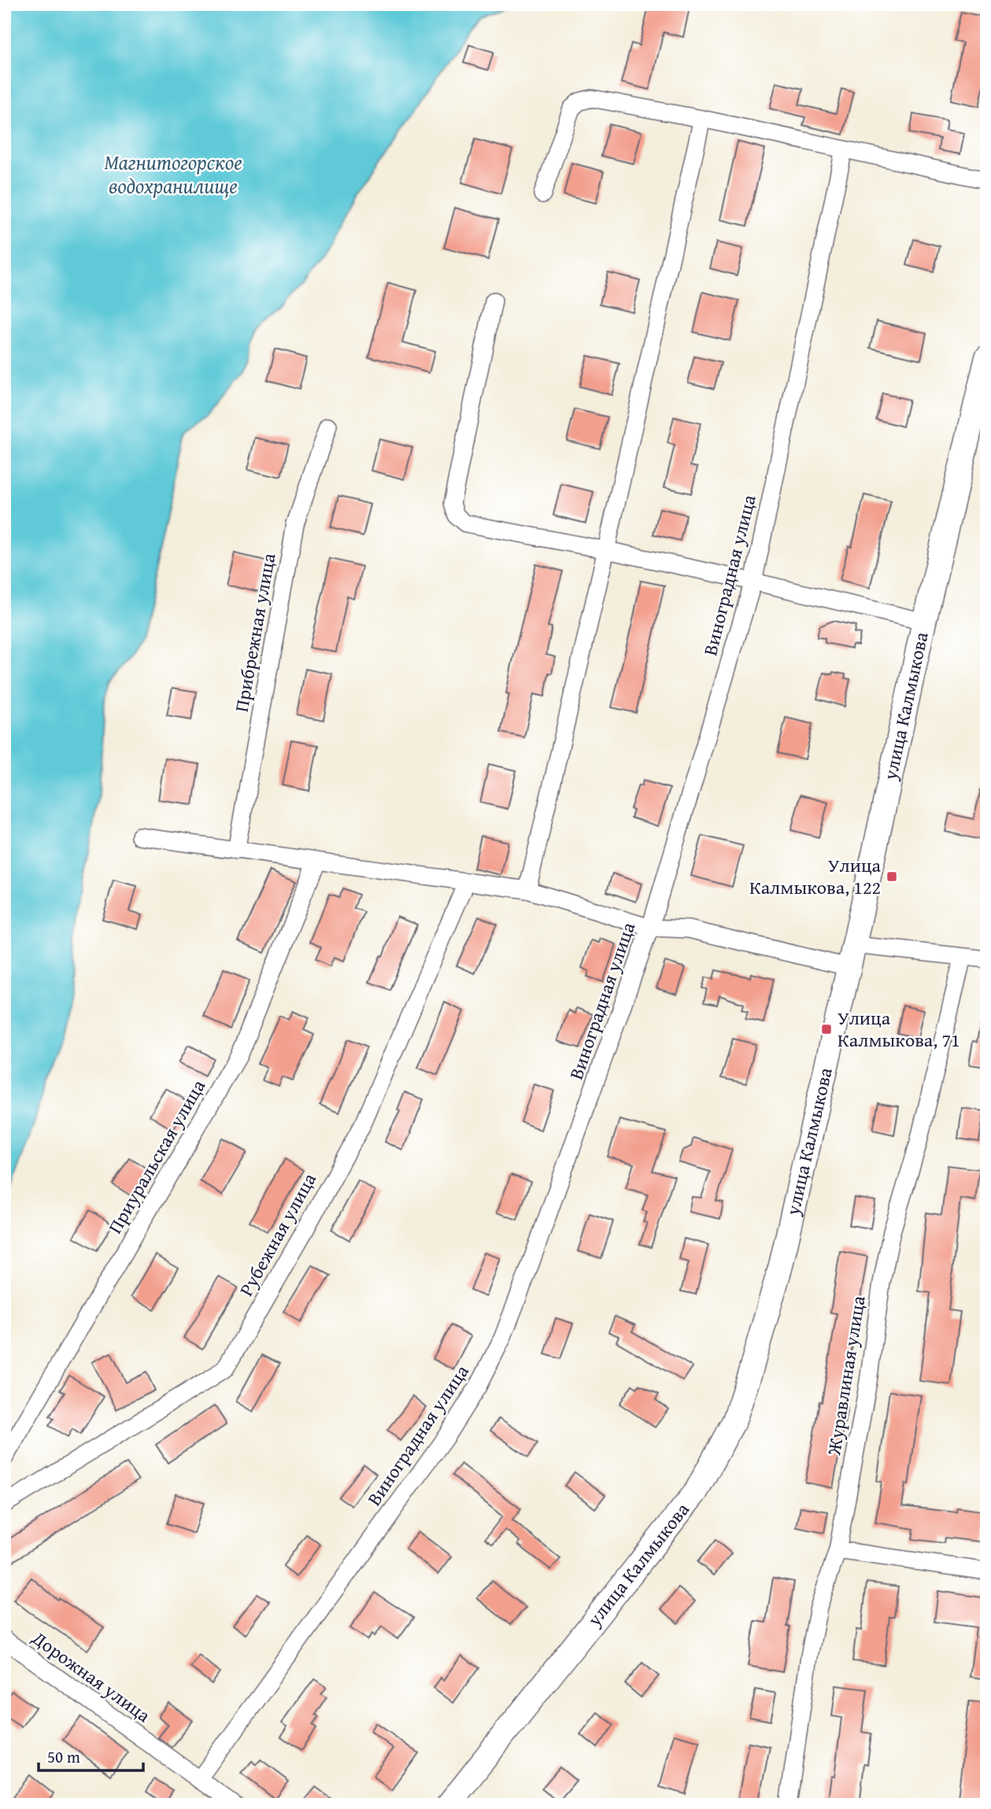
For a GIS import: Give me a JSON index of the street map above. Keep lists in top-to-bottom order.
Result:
{
  "streets": {
    "main road": ["улица Калмыкова"],
    "street": [
      "Виноградная улица",
      "Прибрежная улица",
      "Приуральская улица",
      "Рубежная улица",
      "Журавлиная улица",
      "Дорожная улица"
    ]
  },
  "crossings": [
    ["Виноградная улица", "Дорожная улица"]
  ],
  "water": ["Магнитогорское водохранилище"],
  "places": {
    "transit": ["Улица Калмыкова, 122", "Улица Калмыкова, 71"]
  },
  "scale_bar": "50 m"
}
